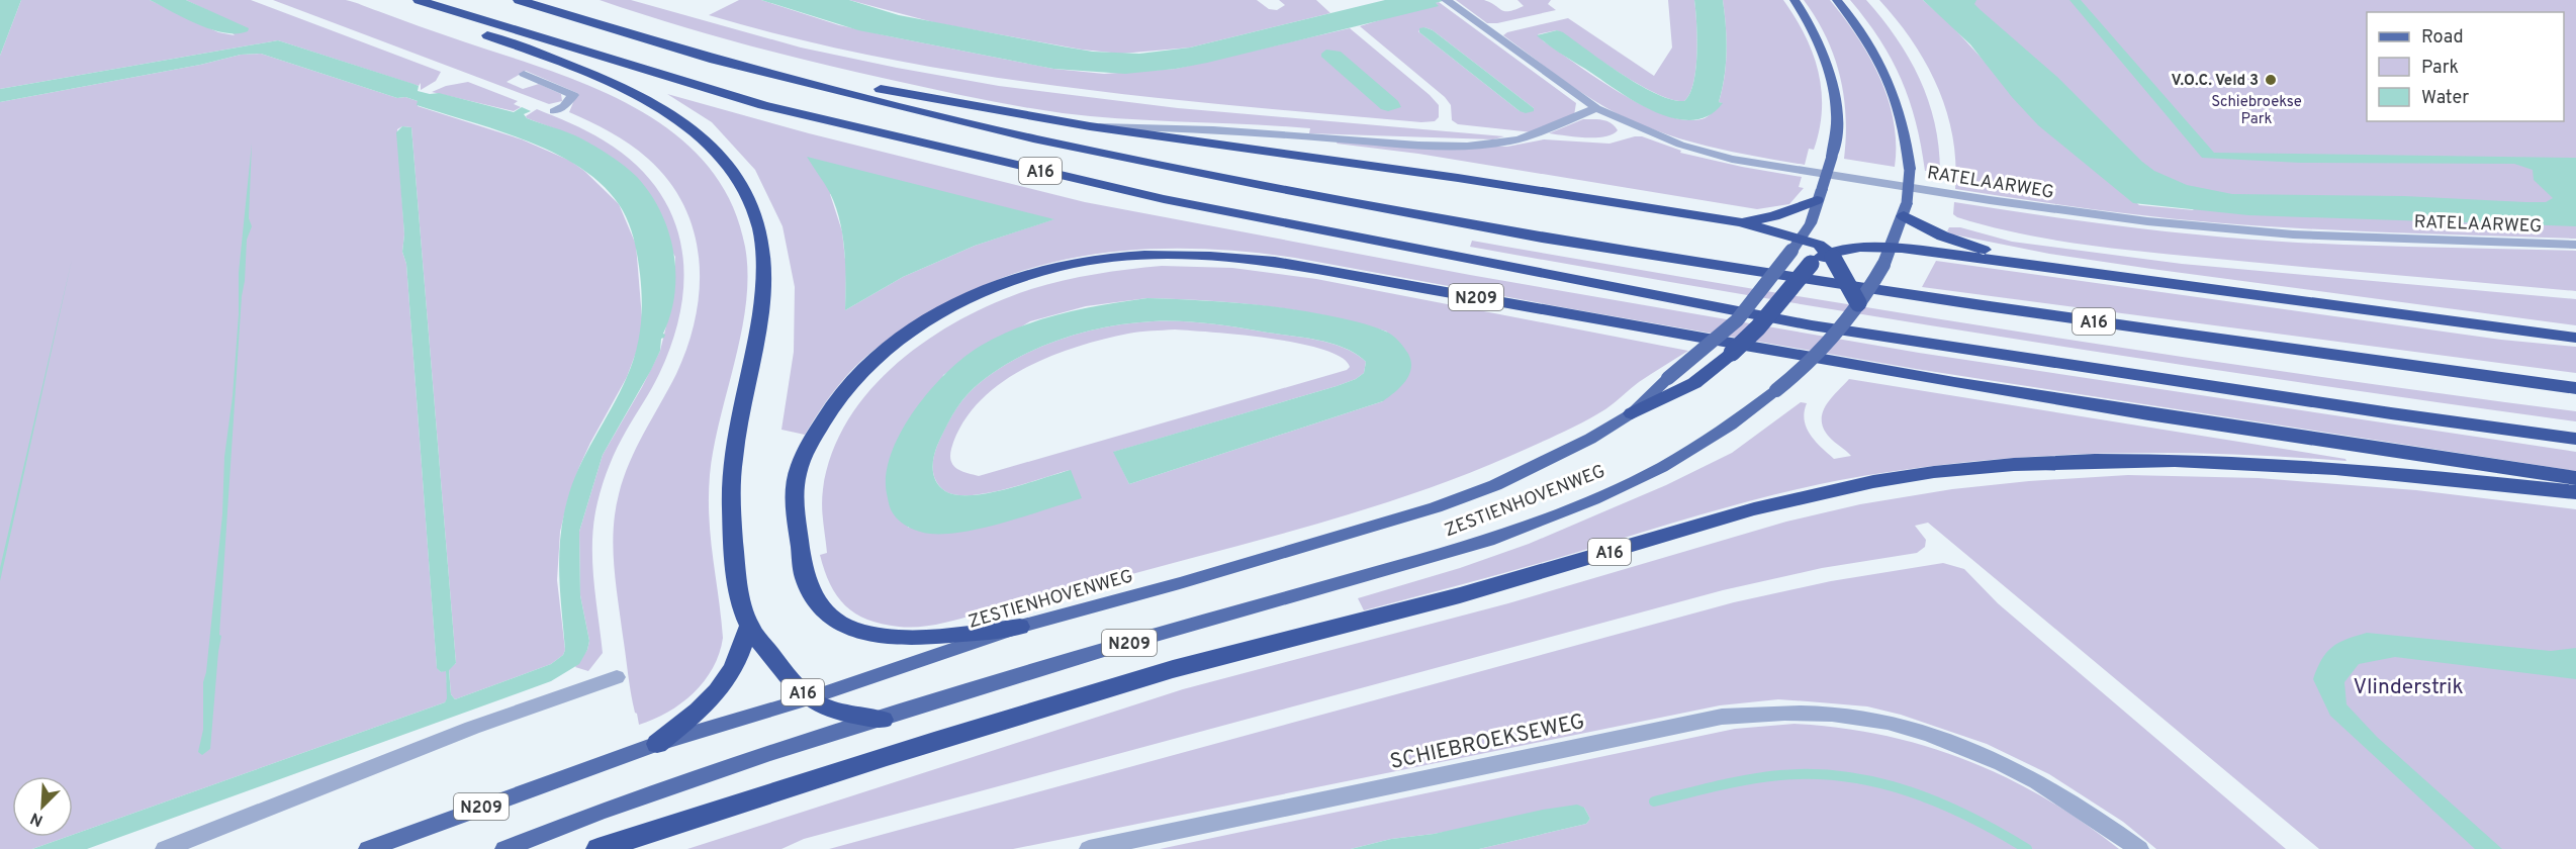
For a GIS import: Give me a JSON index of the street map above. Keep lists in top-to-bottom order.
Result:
{
  "streets": {
    "highway": ["A16", "N209"],
    "main road": ["ZESTIENHOVENWEG"],
    "street": ["RATELAARWEG", "SCHIEBROEKSEWEG"]
  },
  "crossings": [
    ["A16", "ZESTIENHOVENWEG"],
    ["N209", "ZESTIENHOVENWEG"]
  ],
  "parks": ["Schiebroekse Park", "Vlinderstrik"],
  "places": ["V.O.C. Veld 3"],
  "legend": ["Road", "Park", "Water"],
  "north": "bottom left"
}
